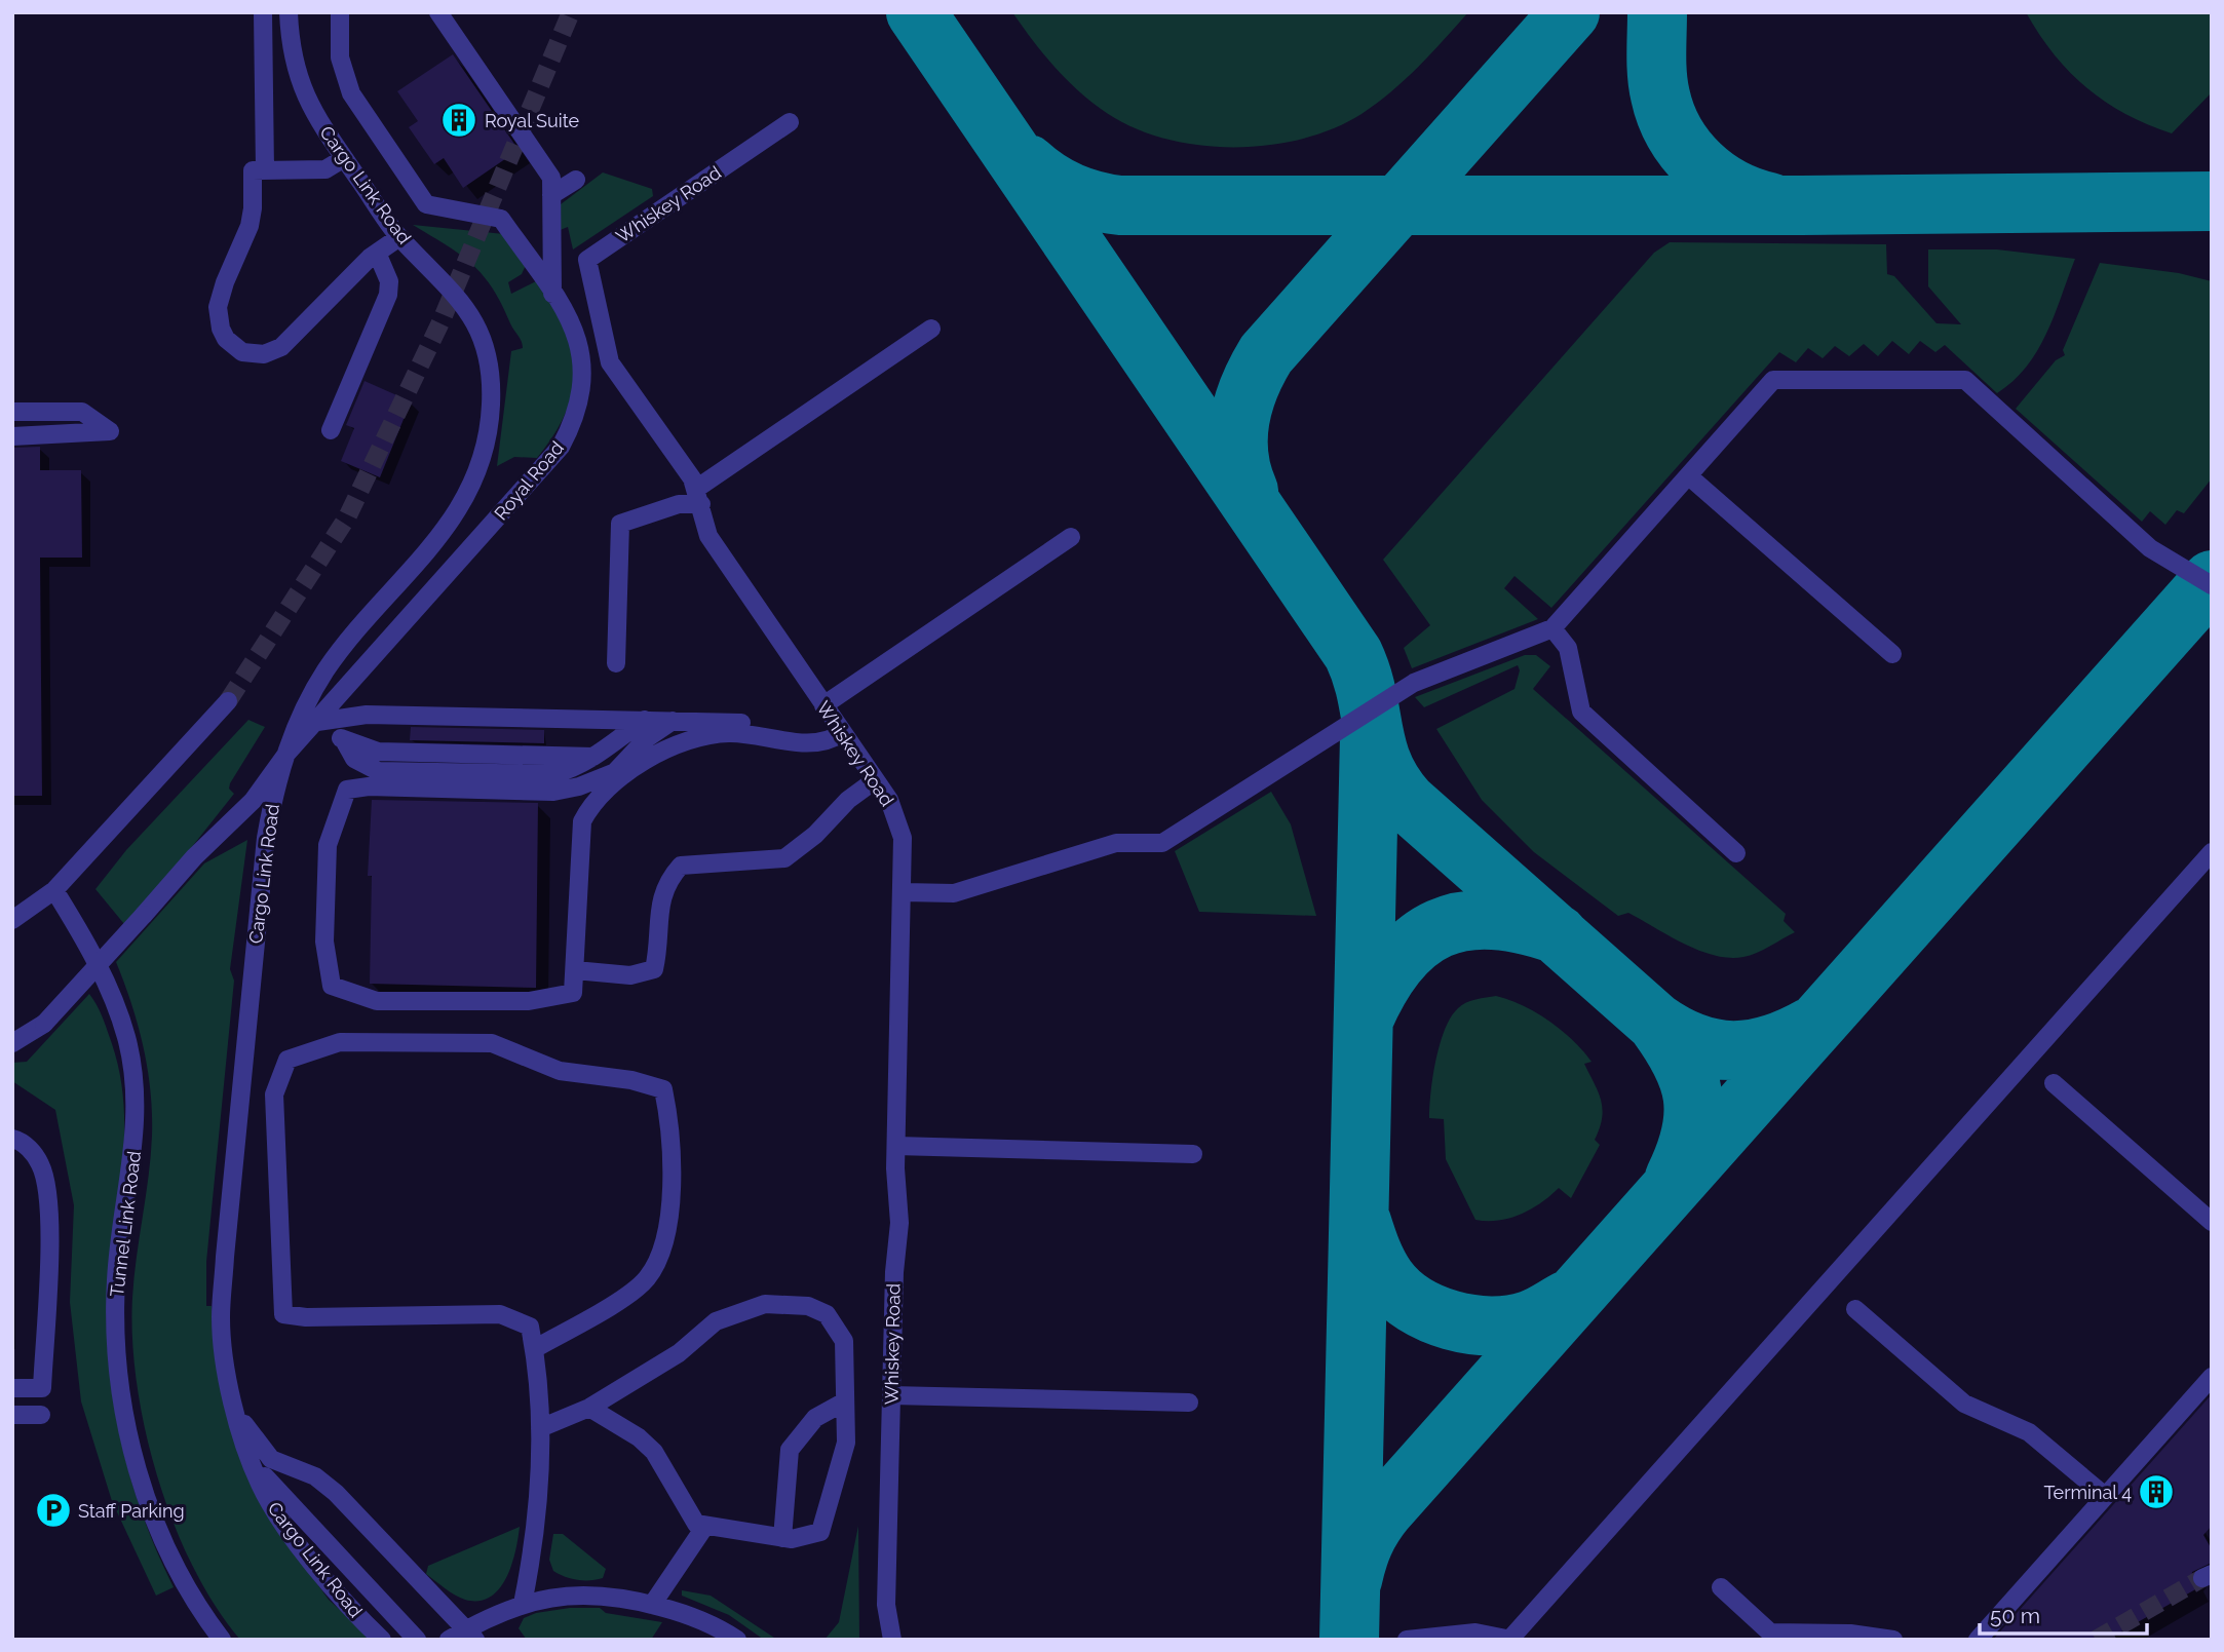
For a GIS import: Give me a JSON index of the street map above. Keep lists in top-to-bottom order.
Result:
{
  "streets": {
    "lane": [
      "Cargo Link Road",
      "Whiskey Road",
      "Royal Road",
      "Tunnel Link Road"
    ]
  },
  "crossings": [
    ["Cargo Link Road", "Royal Road"]
  ],
  "places": {
    "building": ["Royal Suite", "Terminal 4"],
    "parking": ["Staff Parking"]
  },
  "scale_bar": "50 m"
}
